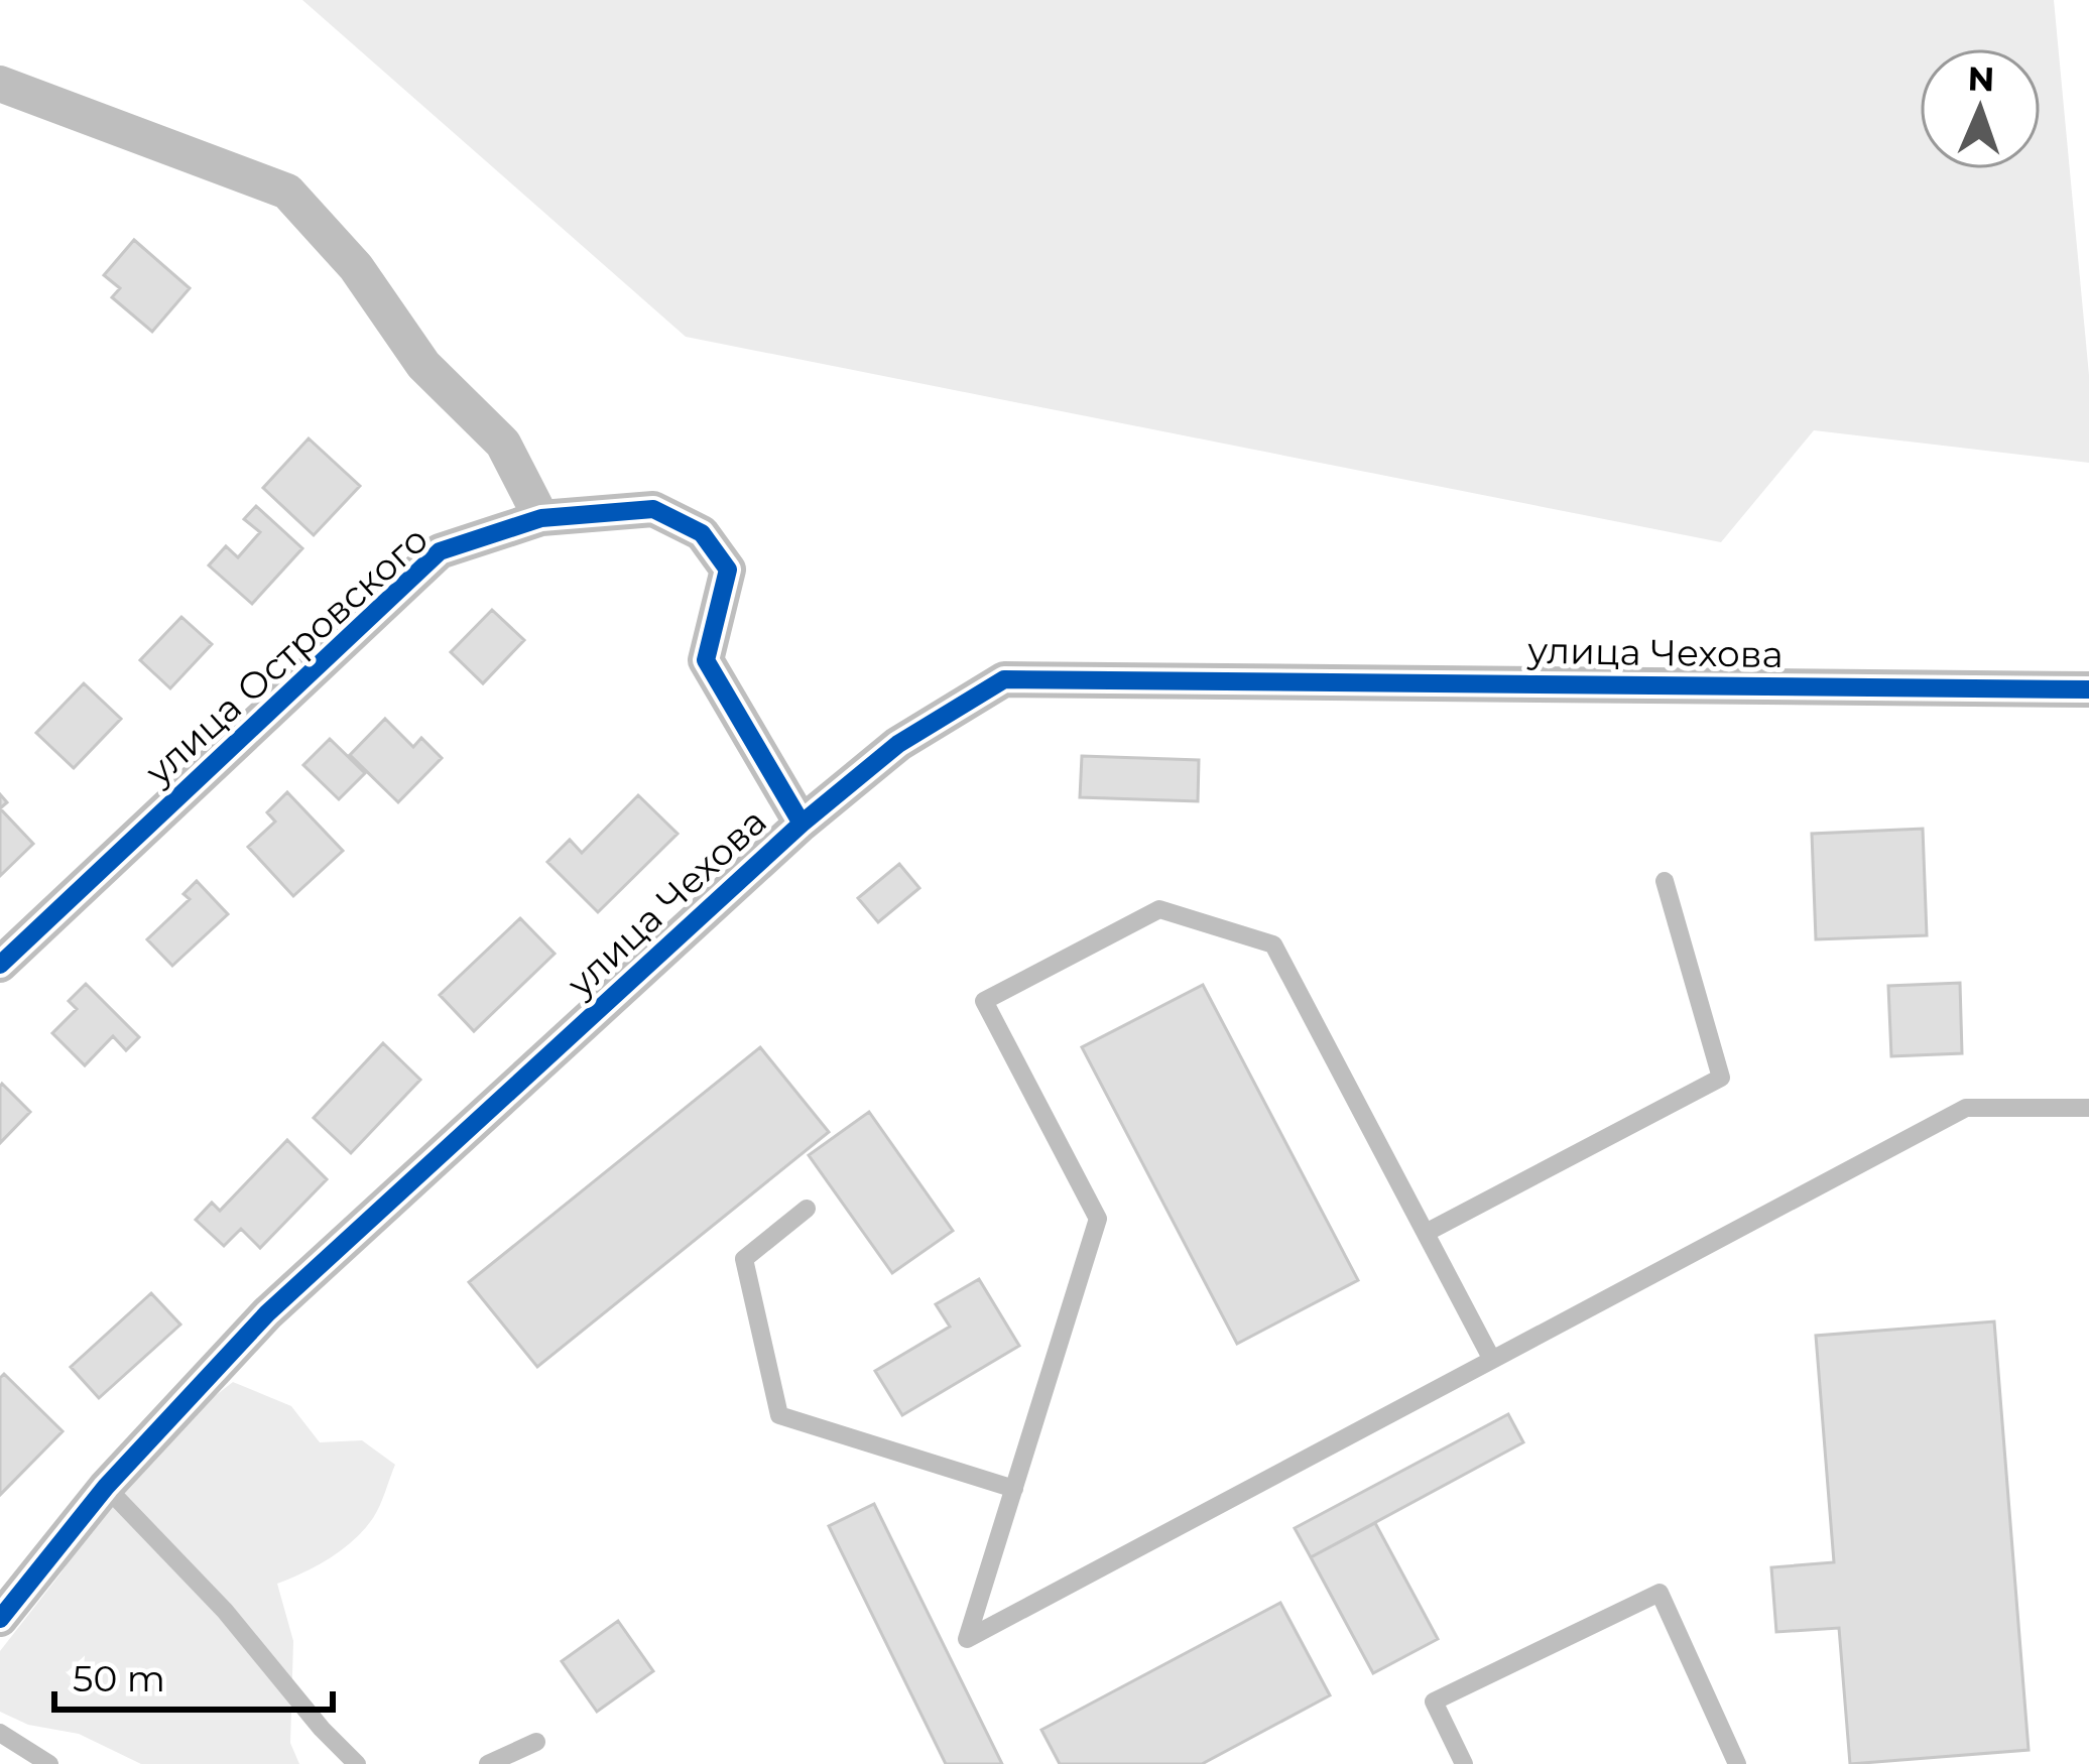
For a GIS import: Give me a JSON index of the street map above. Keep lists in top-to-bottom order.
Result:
{
  "streets": {
    "street": ["улица Чехова", "улица Островского"]
  },
  "crossings": [
    ["улица Чехова", "улица Островского"]
  ],
  "scale_bar": "50 m",
  "north": "top"
}
